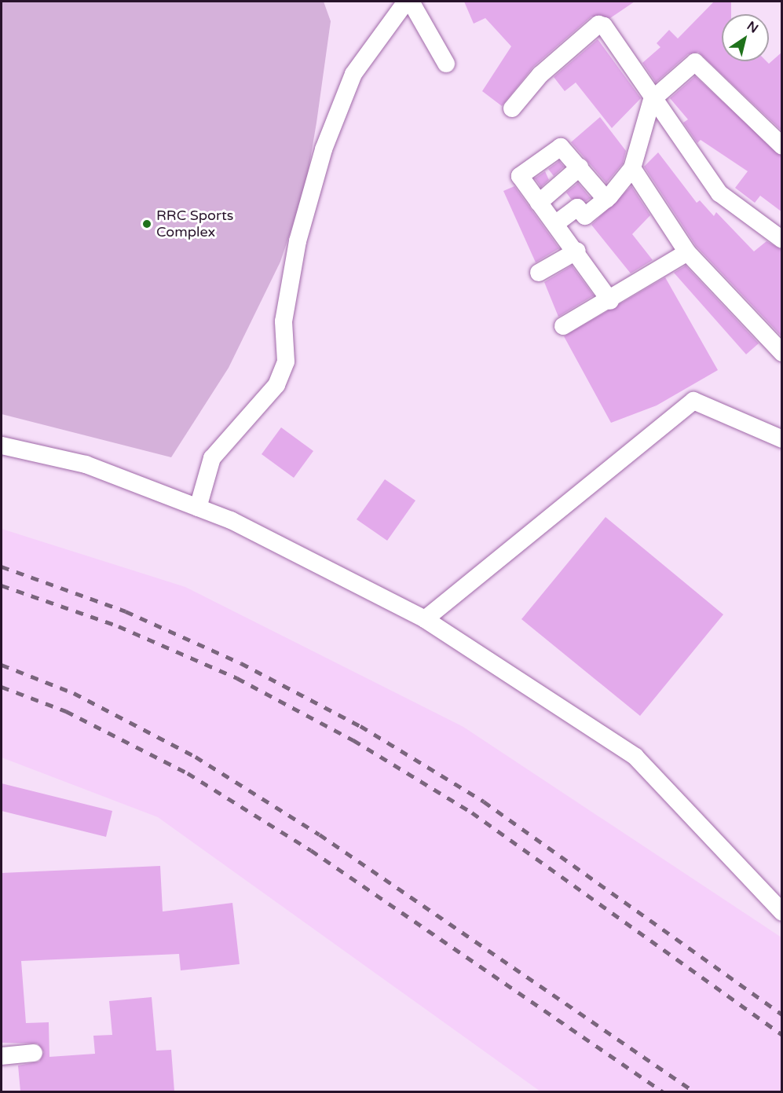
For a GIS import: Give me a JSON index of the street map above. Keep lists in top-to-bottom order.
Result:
{
  "places": ["RRC Sports Complex"],
  "north": "top right"
}
